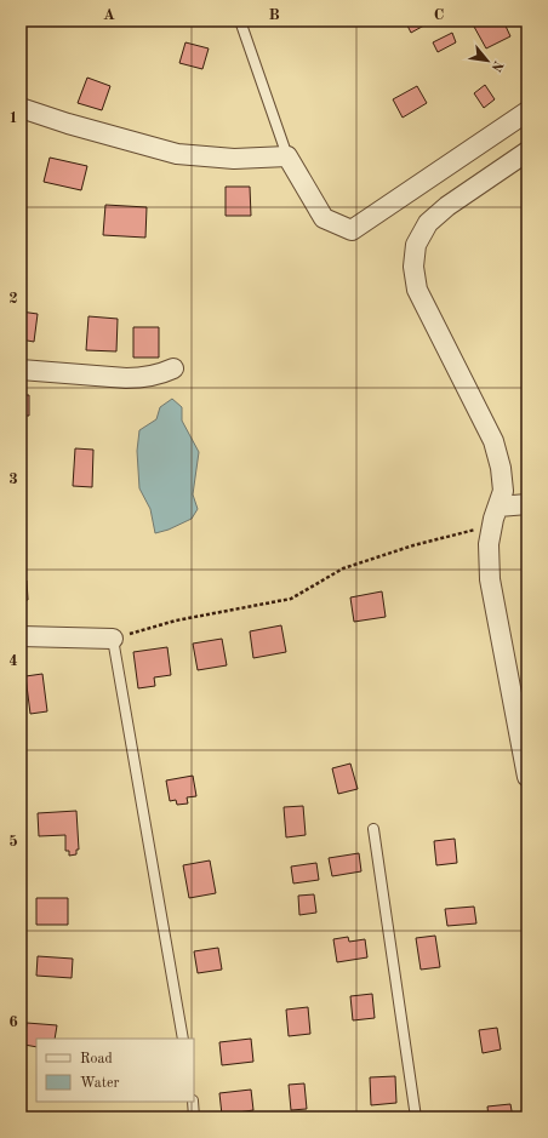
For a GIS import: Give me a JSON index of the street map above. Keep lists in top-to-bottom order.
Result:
{
  "legend": ["Road", "Water"],
  "north": "bottom right",
  "grid": {
    "columns": ["A", "B", "C"],
    "rows": [
      "1",
      "2",
      "3",
      "4",
      "5",
      "6"
    ]
  }
}
